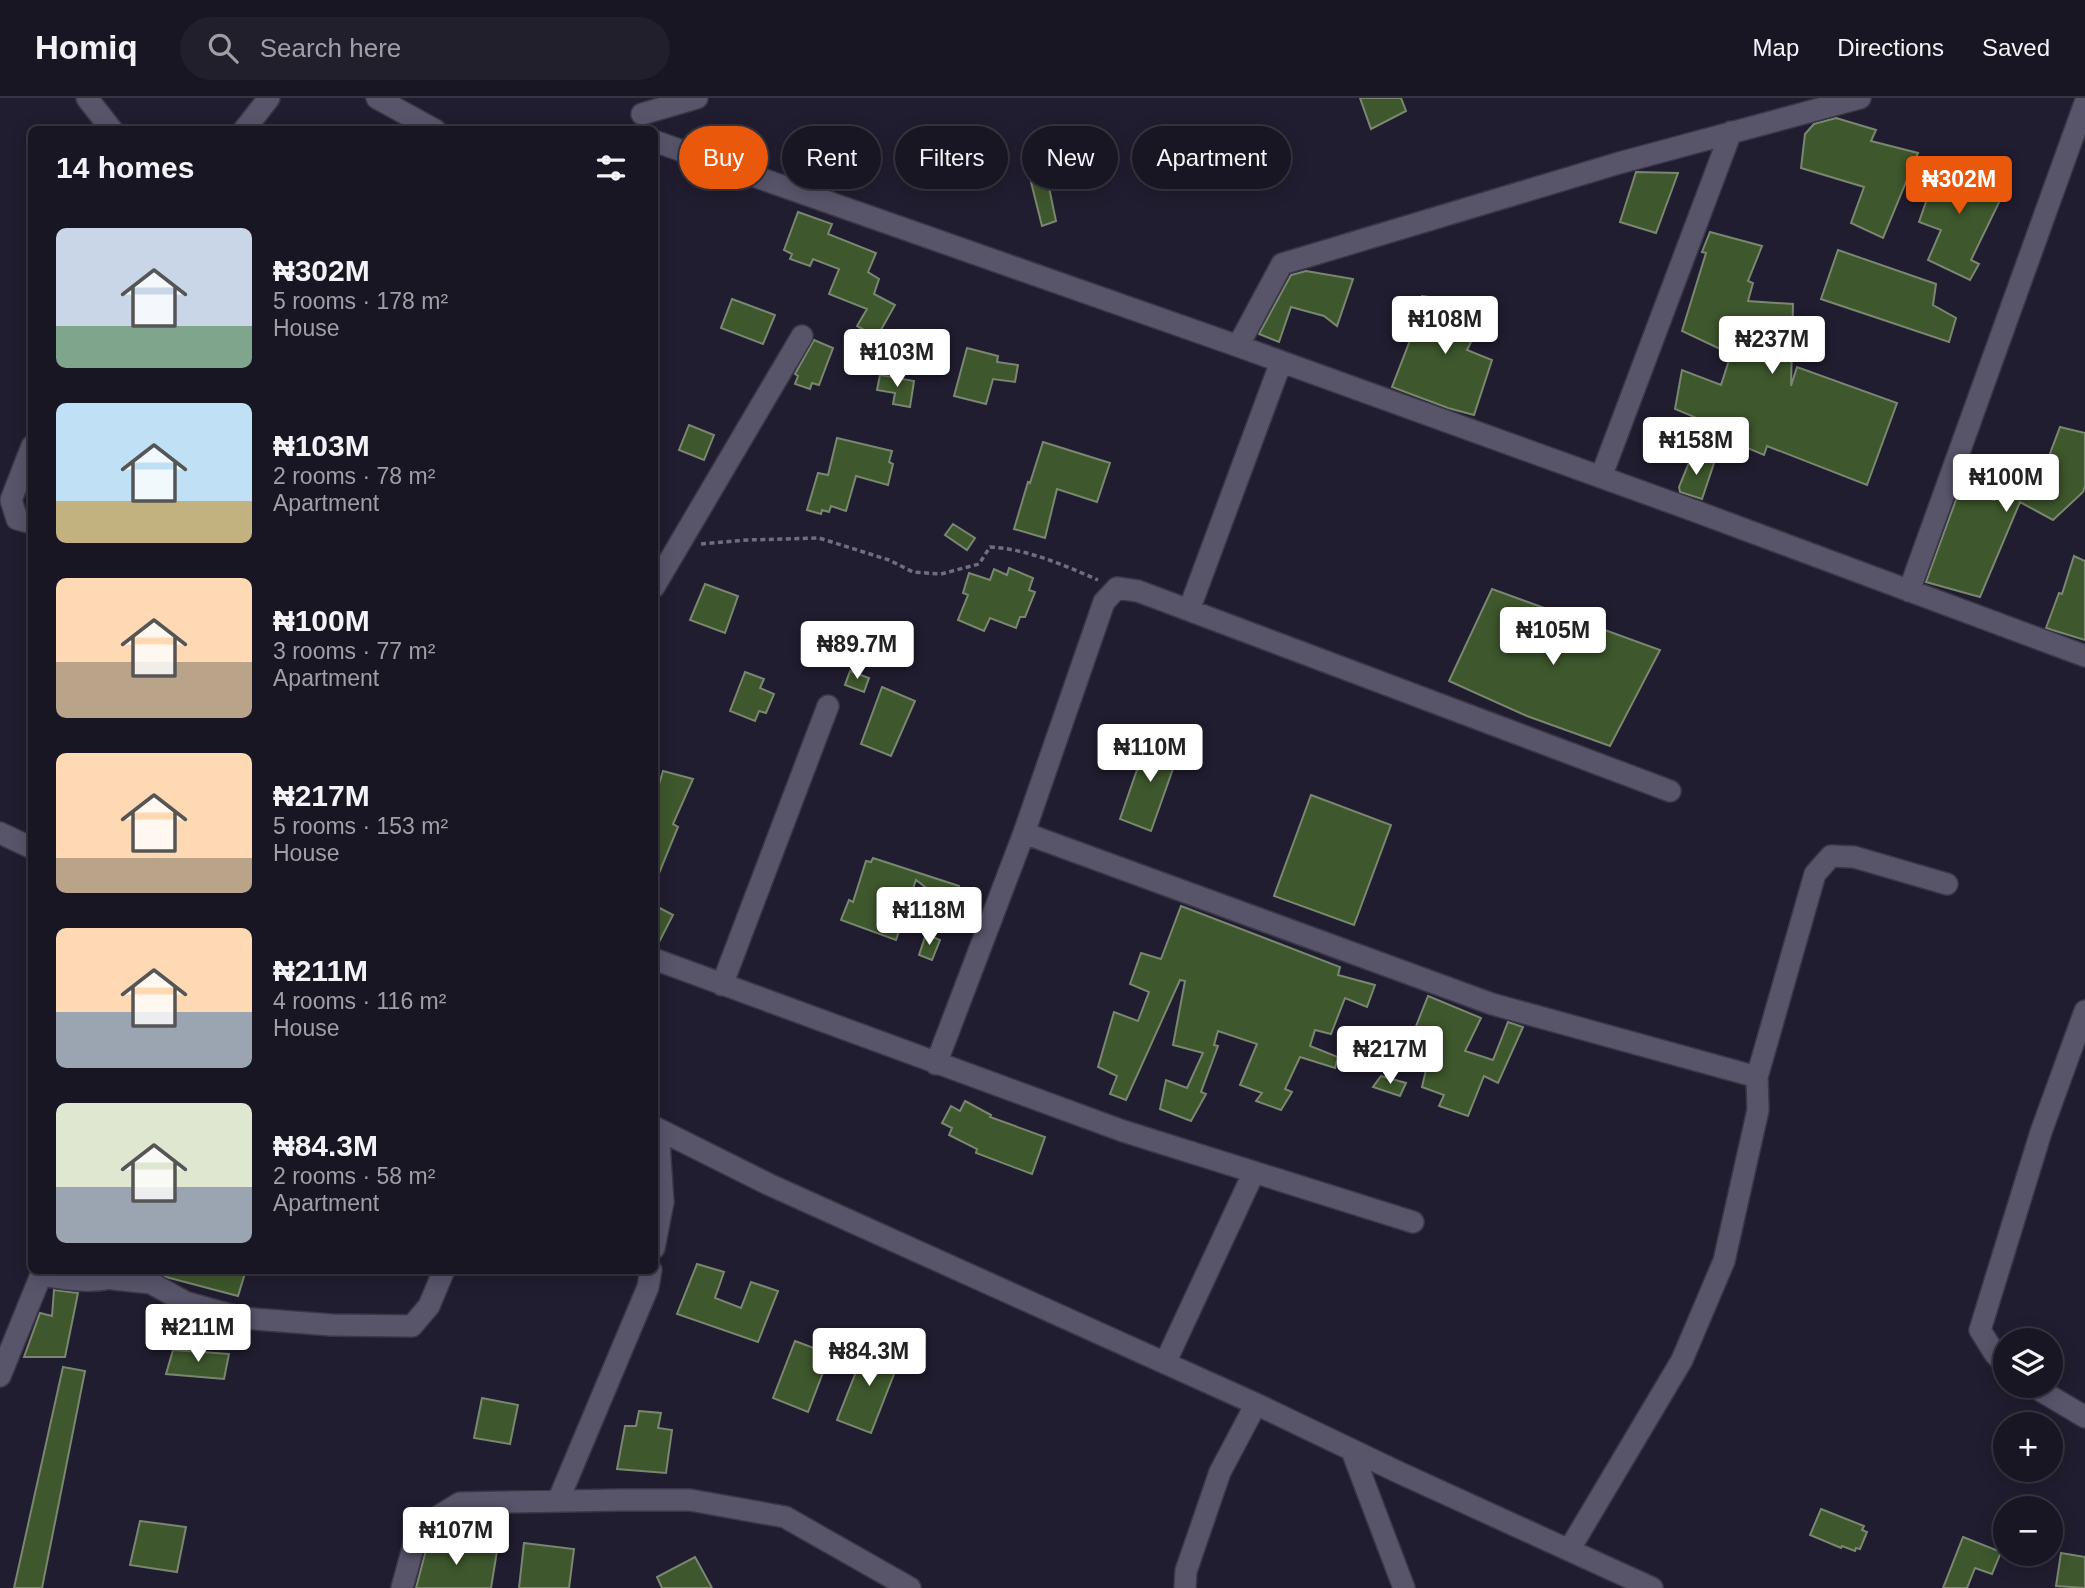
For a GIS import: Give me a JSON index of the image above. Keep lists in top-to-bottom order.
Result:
{
  "page": {
    "header": "Homiq",
    "search": "Search here",
    "nav": ["Map", "Directions", "Saved"],
    "chip": [
      "Buy",
      "Rent",
      "Filters",
      "New",
      "Apartment"
    ],
    "heading": "14 homes",
    "price": [
      "₦302M",
      "₦108M",
      "₦237M",
      "₦103M",
      "₦158M",
      "₦100M",
      "₦105M",
      "₦89.7M",
      "₦110M",
      "₦118M",
      "₦217M",
      "₦211M",
      "₦84.3M",
      "₦107M"
    ],
    "list": [
      {
        "name": "₦302M",
        "note": "5 rooms · 178 m² · House"
      },
      {
        "name": "₦103M",
        "note": "2 rooms · 78 m² · Apartment"
      },
      {
        "name": "₦100M",
        "note": "3 rooms · 77 m² · Apartment"
      },
      {
        "name": "₦217M",
        "note": "5 rooms · 153 m² · House"
      },
      {
        "name": "₦211M",
        "note": "4 rooms · 116 m² · House"
      },
      {
        "name": "₦84.3M",
        "note": "2 rooms · 58 m² · Apartment"
      }
    ],
    "map_buttons": ["+", "−"]
  }
}
